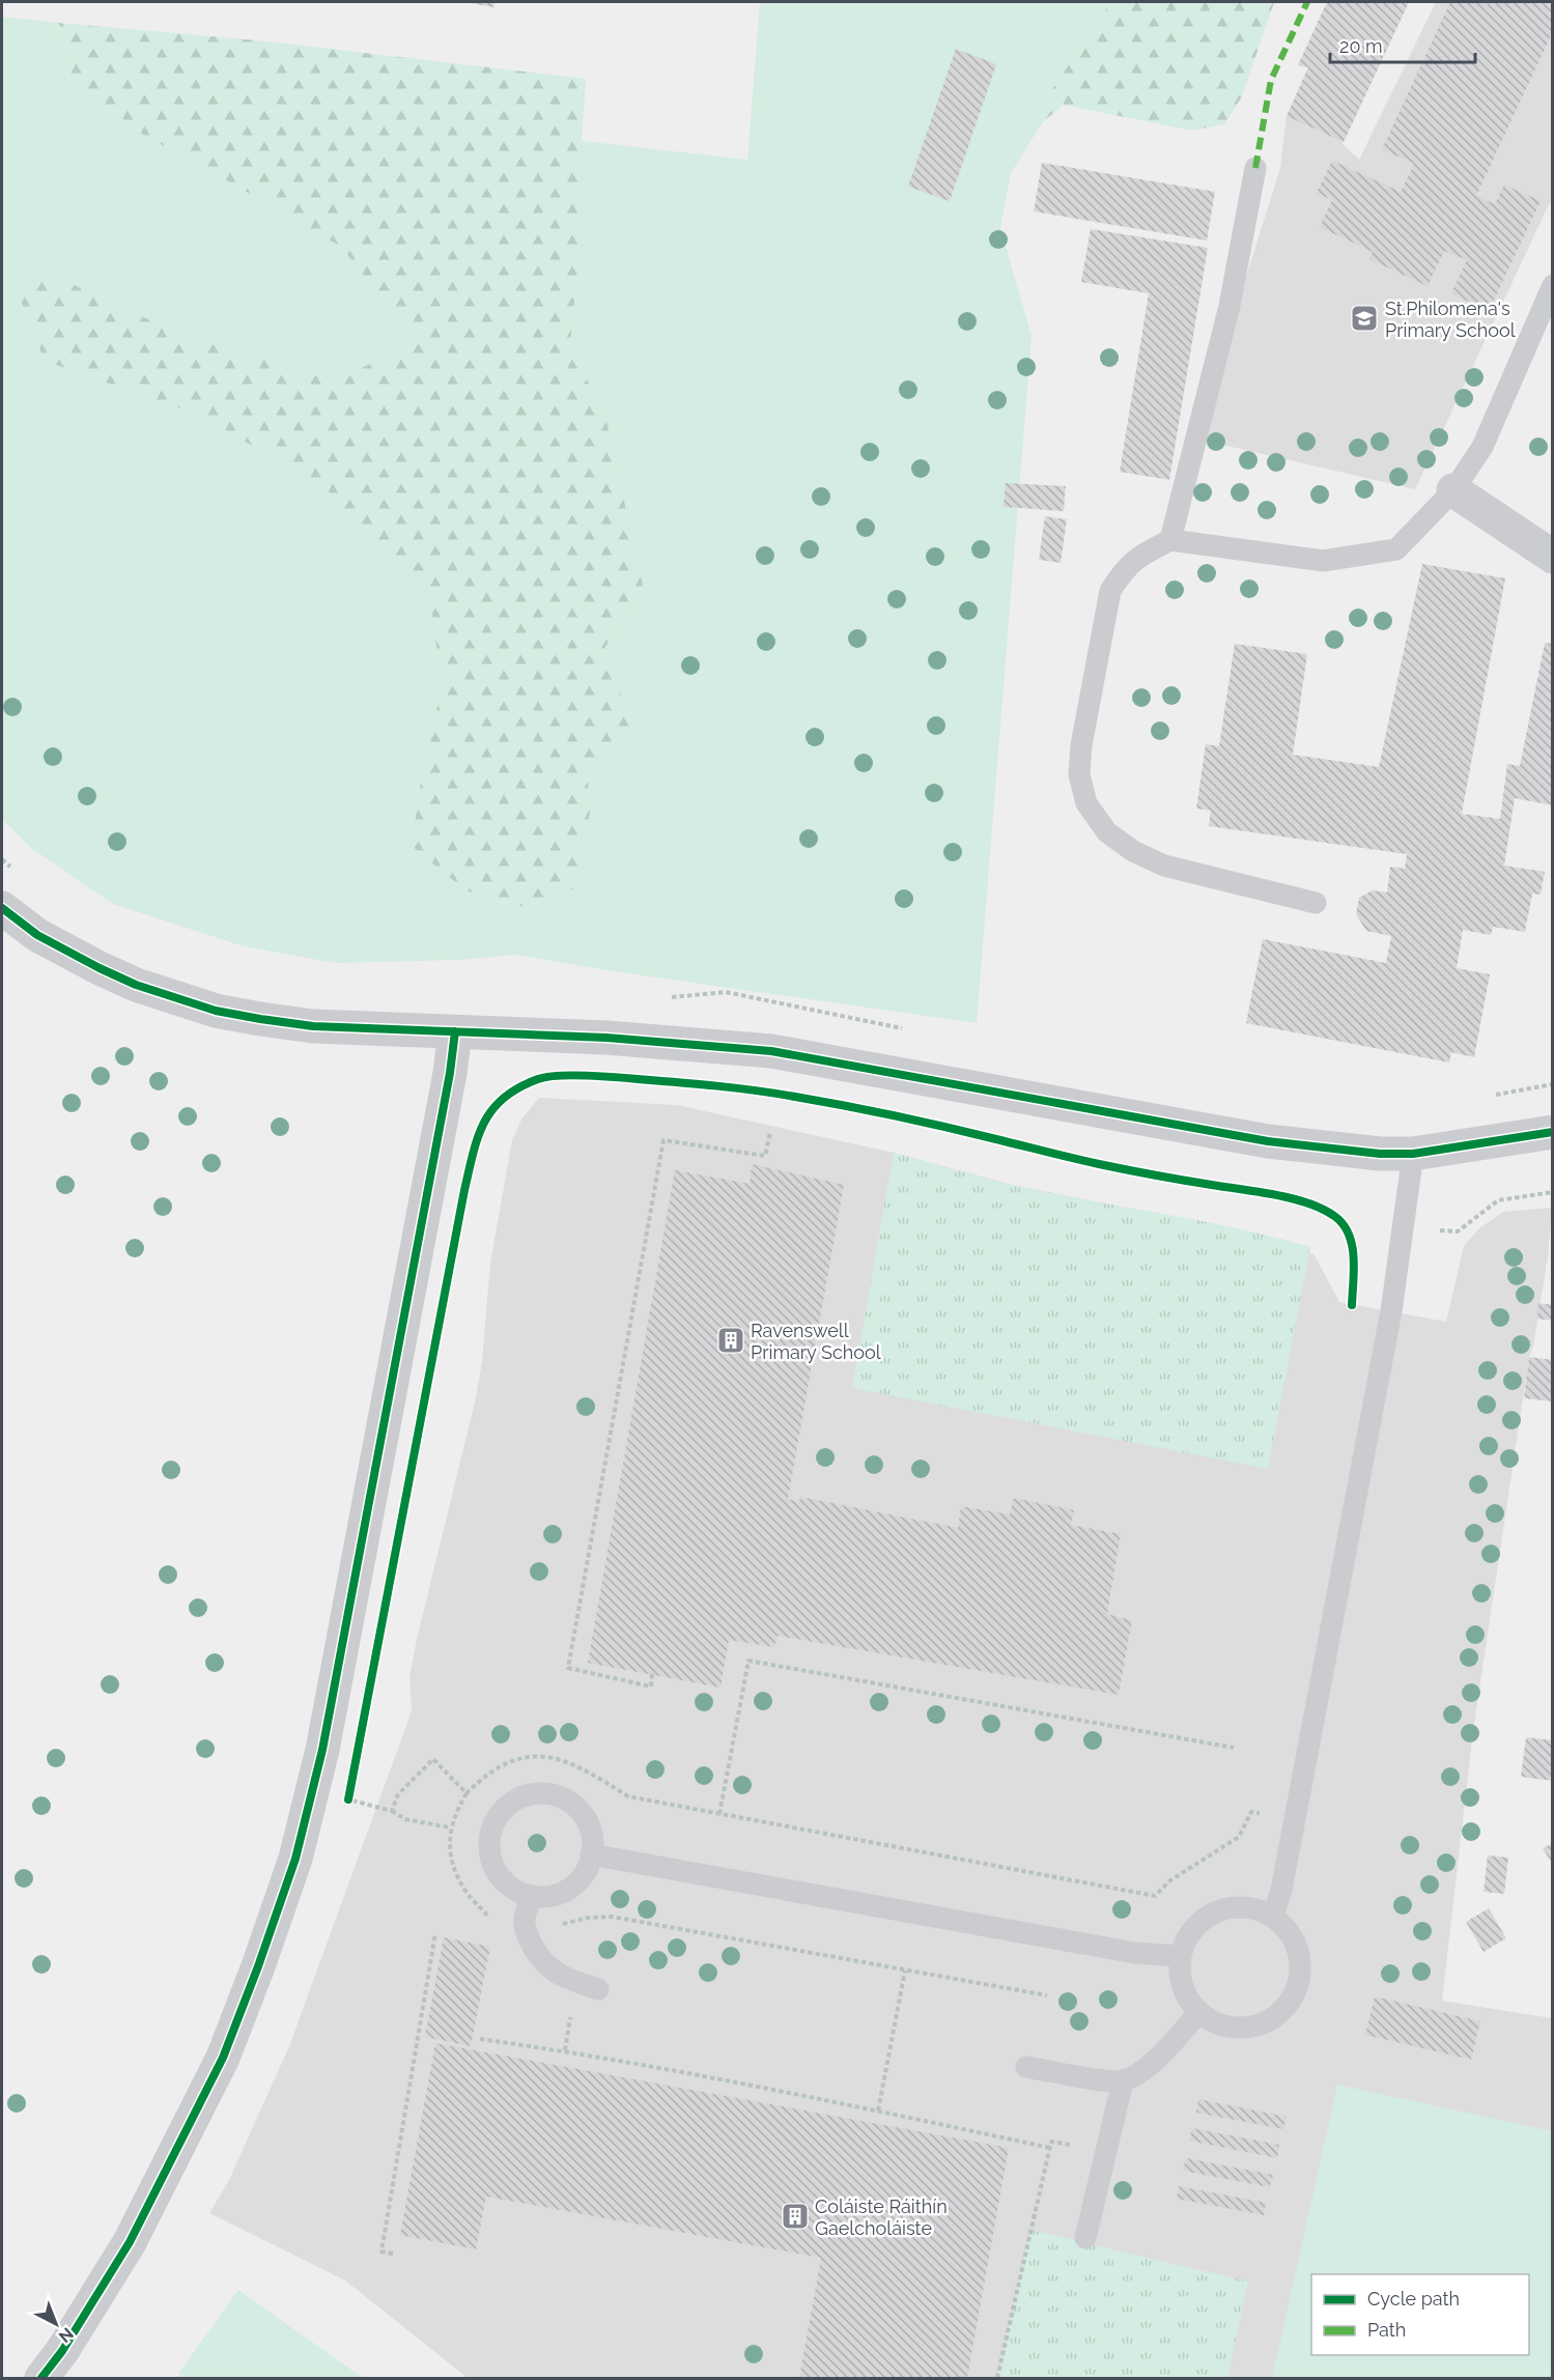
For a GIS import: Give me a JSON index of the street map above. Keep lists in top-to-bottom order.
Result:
{
  "places": {
    "school or university": ["St.Philomena's Primary School"],
    "building": ["Ravenswell Primary School", "Coláiste Ráithín Gaelcholáiste"]
  },
  "legend": ["Cycle path", "Path"],
  "scale_bar": "20 m",
  "north": "bottom right"
}
